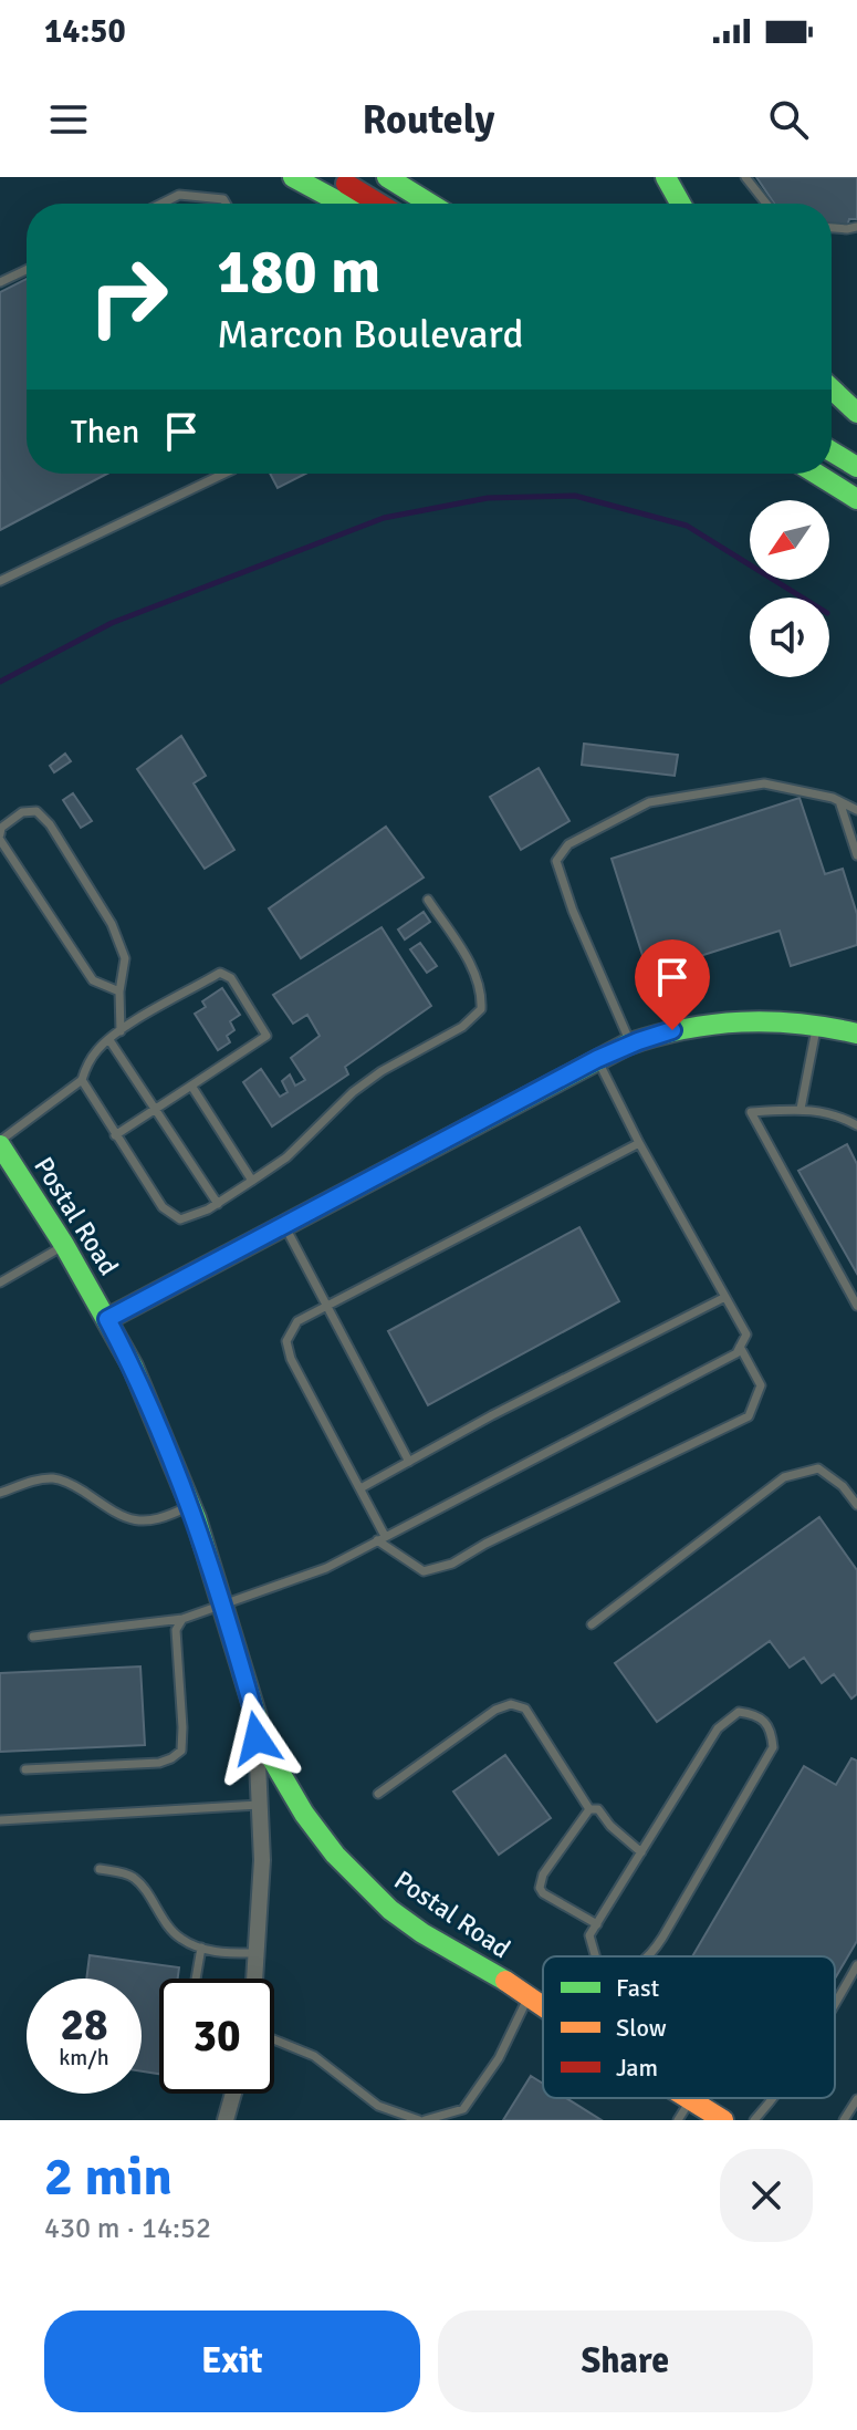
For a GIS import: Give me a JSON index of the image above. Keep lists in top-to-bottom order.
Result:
{
  "streets": {
    "main road": ["Postal Road"]
  },
  "legend": ["Fast", "Slow", "Jam"],
  "north": "bottom left",
  "page": {
    "status": "14:50",
    "header": "Routely",
    "turn": ["180 m", "Marcon Boulevard"],
    "then": "Then",
    "speed": "28 km/h",
    "limit": "30",
    "heading": ["2 min", "430 m · 14:52"],
    "buttons": ["Exit", "Share"]
  }
}
